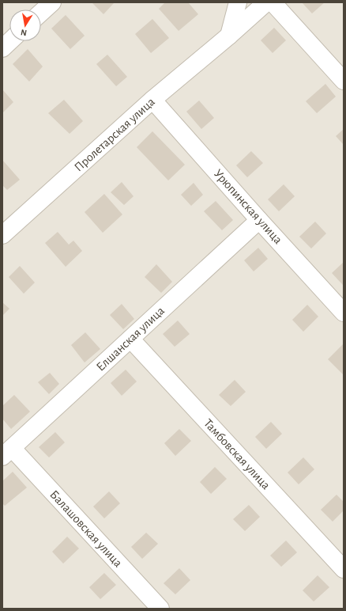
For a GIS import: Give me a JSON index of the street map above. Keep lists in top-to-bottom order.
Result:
{
  "streets": {
    "street": [
      "Пролетарская улица",
      "Урюпинская улица",
      "Елшанская улица",
      "Тамбовская улица",
      "Балашовская улица"
    ]
  },
  "crossings": [
    ["Пролетарская улица", "Урюпинская улица"],
    ["Урюпинская улица", "Елшанская улица"],
    ["Елшанская улица", "Тамбовская улица"],
    ["Елшанская улица", "Балашовская улица"]
  ],
  "north": "bottom"
}
